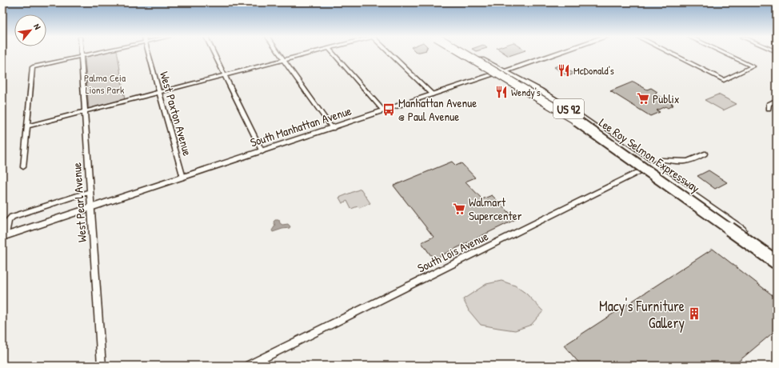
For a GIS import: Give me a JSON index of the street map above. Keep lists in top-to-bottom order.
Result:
{
  "streets": {
    "highway": ["Lee Roy Selmon Expressway"],
    "main road": ["US 92", "South Manhattan Avenue"],
    "street": ["West Paxton Avenue", "West Pearl Avenue", "South Lois Avenue"]
  },
  "crossings": [
    ["US 92", "South Manhattan Avenue"],
    ["US 92", "South Lois Avenue"],
    ["West Paxton Avenue", "South Manhattan Avenue"],
    ["South Manhattan Avenue", "West Pearl Avenue"]
  ],
  "parks": ["Palma Ceia Lions Park"],
  "places": {
    "restaurant": ["McDonald's", "Wendy's"],
    "supermarket": ["Publix", "Walmart Supercenter"],
    "bus stop": ["Manhattan Avenue @ Paul Avenue"],
    "building": ["Macy's Furniture Gallery"]
  },
  "north": "top right"
}
